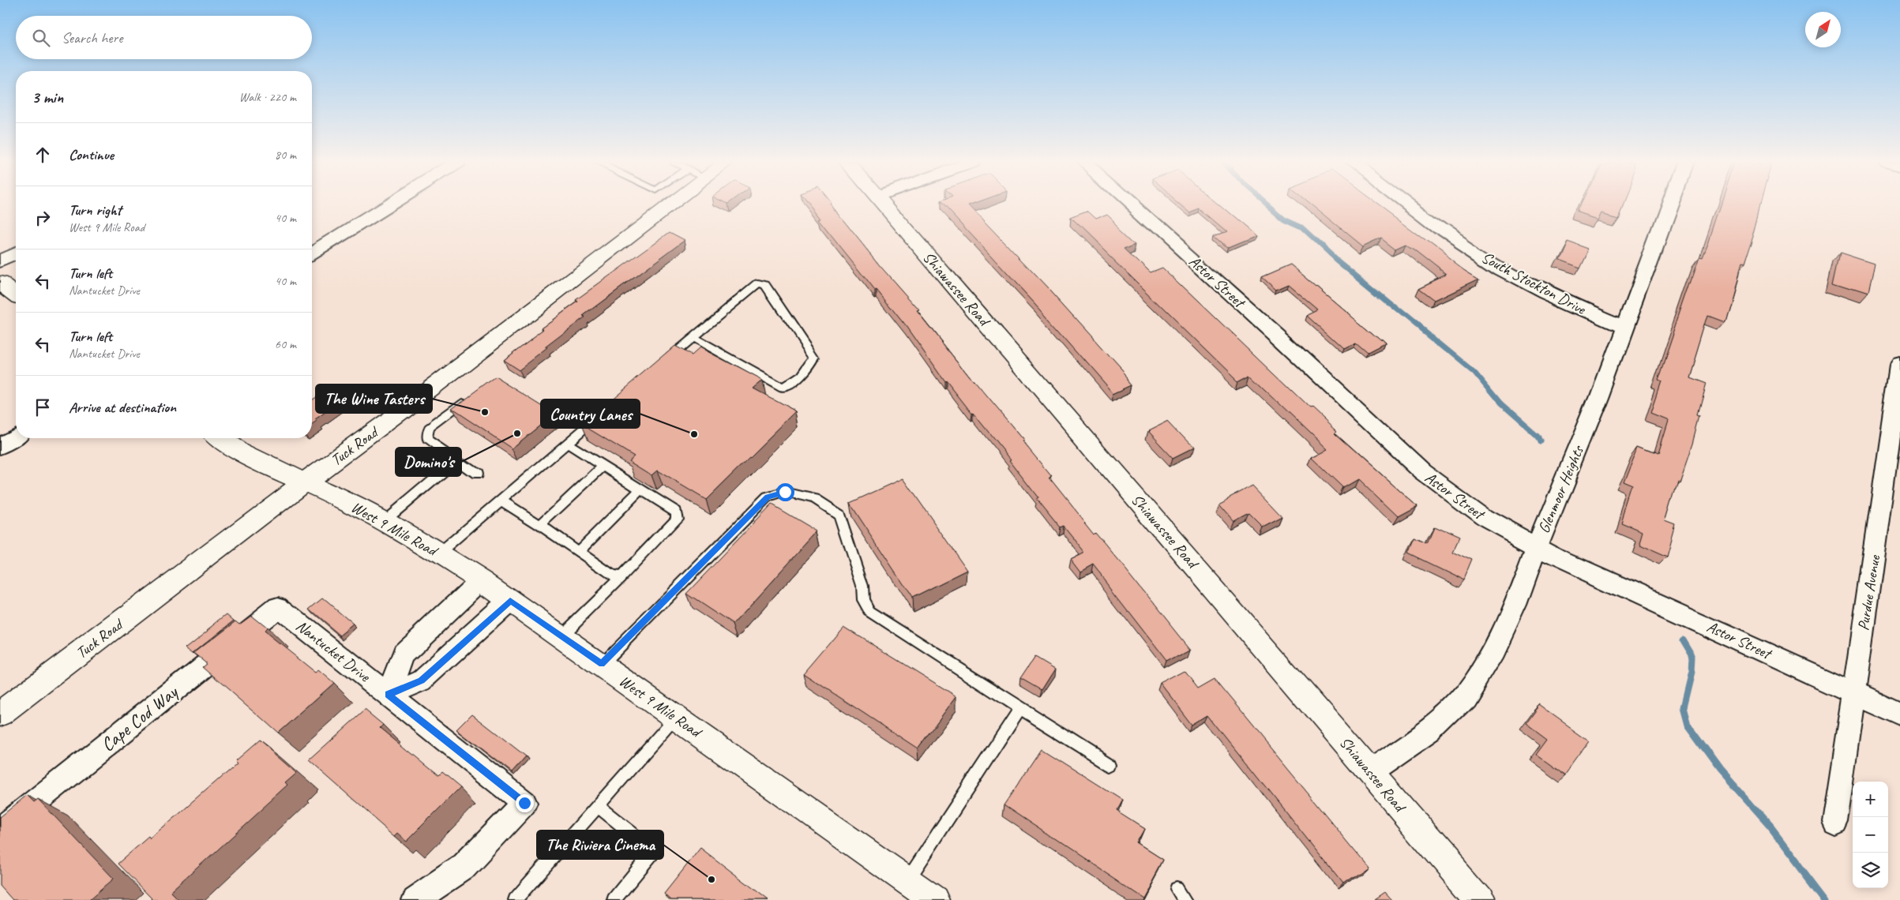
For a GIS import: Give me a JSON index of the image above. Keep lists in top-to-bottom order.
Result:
{
  "streets": {
    "street": [
      "Astor Street",
      "South Stockton Drive",
      "Shiawassee Road",
      "Tuck Road",
      "Glenmoor Heights",
      "West 9 Mile Road",
      "Purdue Avenue",
      "Nantucket Drive",
      "Cape Cod Way"
    ]
  },
  "crossings": [
    ["Astor Street", "Glenmoor Heights"],
    ["Astor Street", "Purdue Avenue"],
    ["South Stockton Drive", "Glenmoor Heights"],
    ["Shiawassee Road", "Glenmoor Heights"],
    ["Tuck Road", "West 9 Mile Road"],
    ["West 9 Mile Road", "Nantucket Drive"],
    ["Nantucket Drive", "Cape Cod Way"]
  ],
  "places": [
    "The Wine Tasters",
    "Domino's",
    "Country Lanes",
    "The Riviera Cinema"
  ],
  "north": "top right",
  "page": {
    "search": "Search here",
    "heading": ["3 min", "Walk · 220 m"],
    "list": [
      ["Continue", "80 m"],
      ["Turn right", "West 9 Mile Road", "40 m"],
      ["Turn left", "Nantucket Drive", "40 m"],
      ["Turn left", "Nantucket Drive", "60 m"],
      "Arrive at destination"
    ],
    "map_buttons": ["+", "−"]
  }
}
